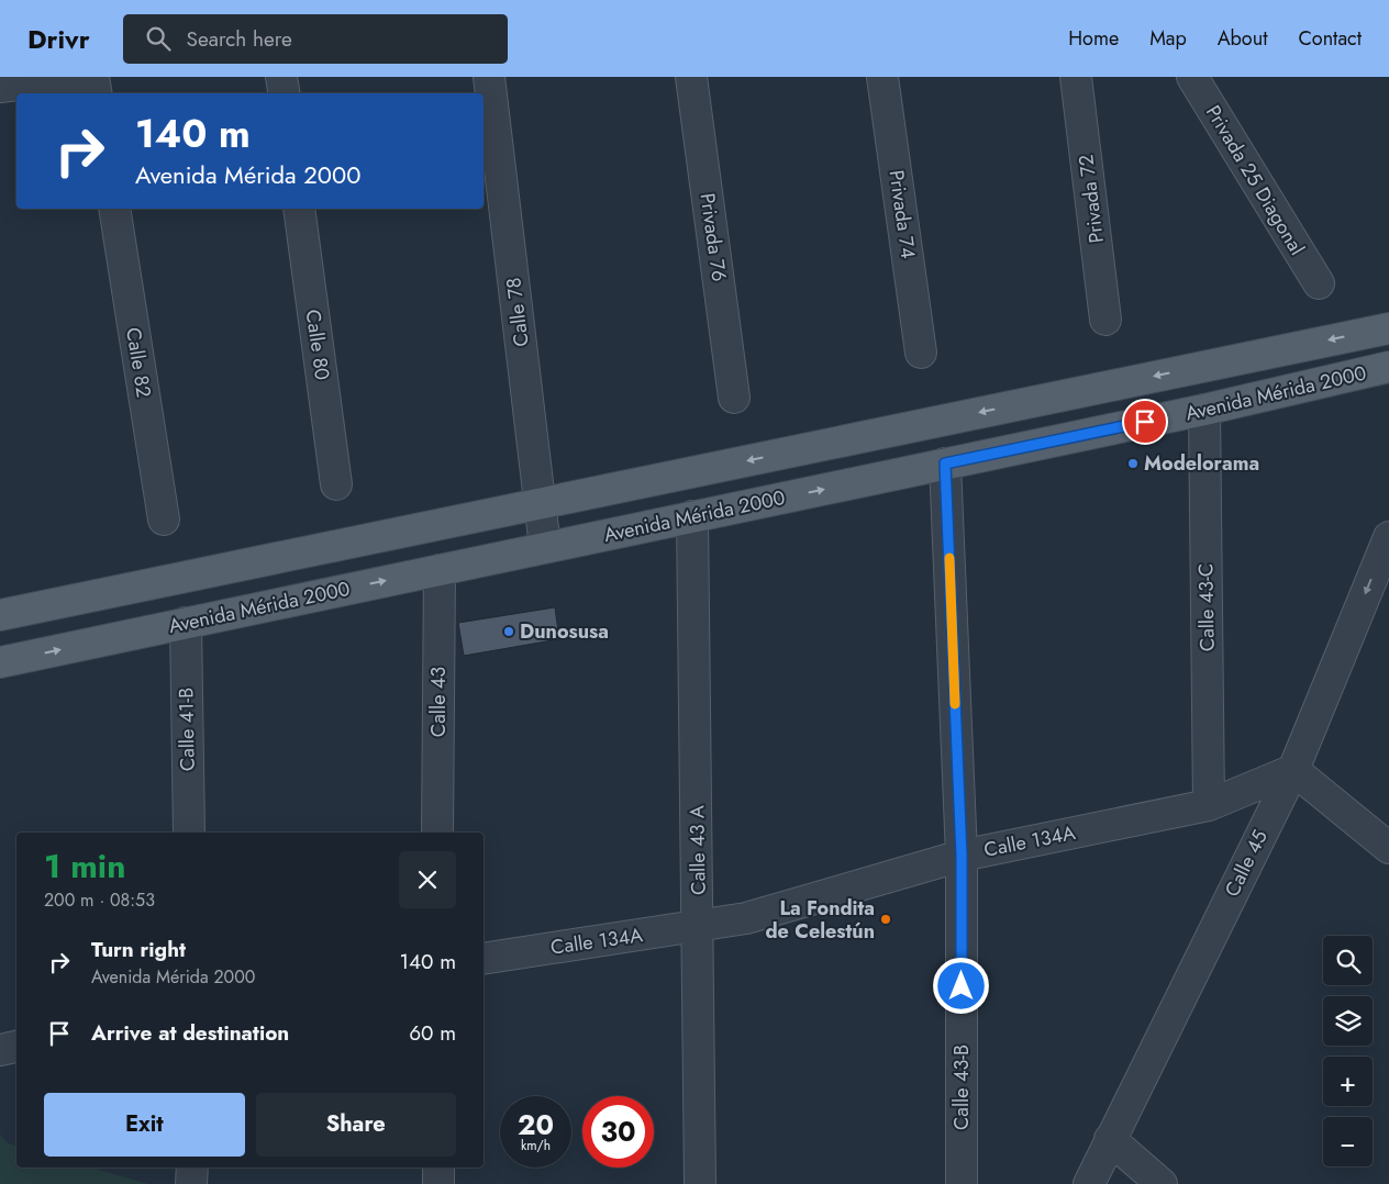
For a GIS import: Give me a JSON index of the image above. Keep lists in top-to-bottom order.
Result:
{
  "streets": {
    "main road": ["Avenida Mérida 2000"],
    "street": [
      "Privada 25 Diagonal",
      "Privada 72",
      "Privada 74",
      "Privada 76",
      "Calle 78",
      "Calle 80",
      "Calle 82",
      "Calle 43-C",
      "Calle 43",
      "Calle 41-B",
      "Calle 134A",
      "Calle 43 A",
      "Calle 45",
      "Calle 43-B"
    ]
  },
  "crossings": [
    ["Calle 78", "Avenida Mérida 2000"],
    ["Avenida Mérida 2000", "Calle 43-C"],
    ["Avenida Mérida 2000", "Calle 43"],
    ["Avenida Mérida 2000", "Calle 41-B"],
    ["Avenida Mérida 2000", "Calle 43 A"],
    ["Avenida Mérida 2000", "Calle 43-B"],
    ["Calle 43-C", "Calle 134A"],
    ["Calle 134A", "Calle 43 A"],
    ["Calle 134A", "Calle 45"],
    ["Calle 134A", "Calle 43-B"]
  ],
  "one_way": ["Calle 45"],
  "places": ["Modelorama", "Dunosusa", "La Fondita de Celestún"],
  "page": {
    "header": "Drivr",
    "search": "Search here",
    "nav": [
      "Home",
      "Map",
      "About",
      "Contact"
    ],
    "turn": ["140 m", "Avenida Mérida 2000"],
    "heading": ["1 min", "200 m · 08:53"],
    "list": [
      {
        "name": "Turn right",
        "note": "Avenida Mérida 2000",
        "value": "140 m"
      },
      {
        "name": "Arrive at destination",
        "value": "60 m"
      }
    ],
    "map_buttons": ["+", "−"],
    "buttons": ["Exit", "Share"],
    "speed": "20 km/h",
    "limit": "30"
  }
}
